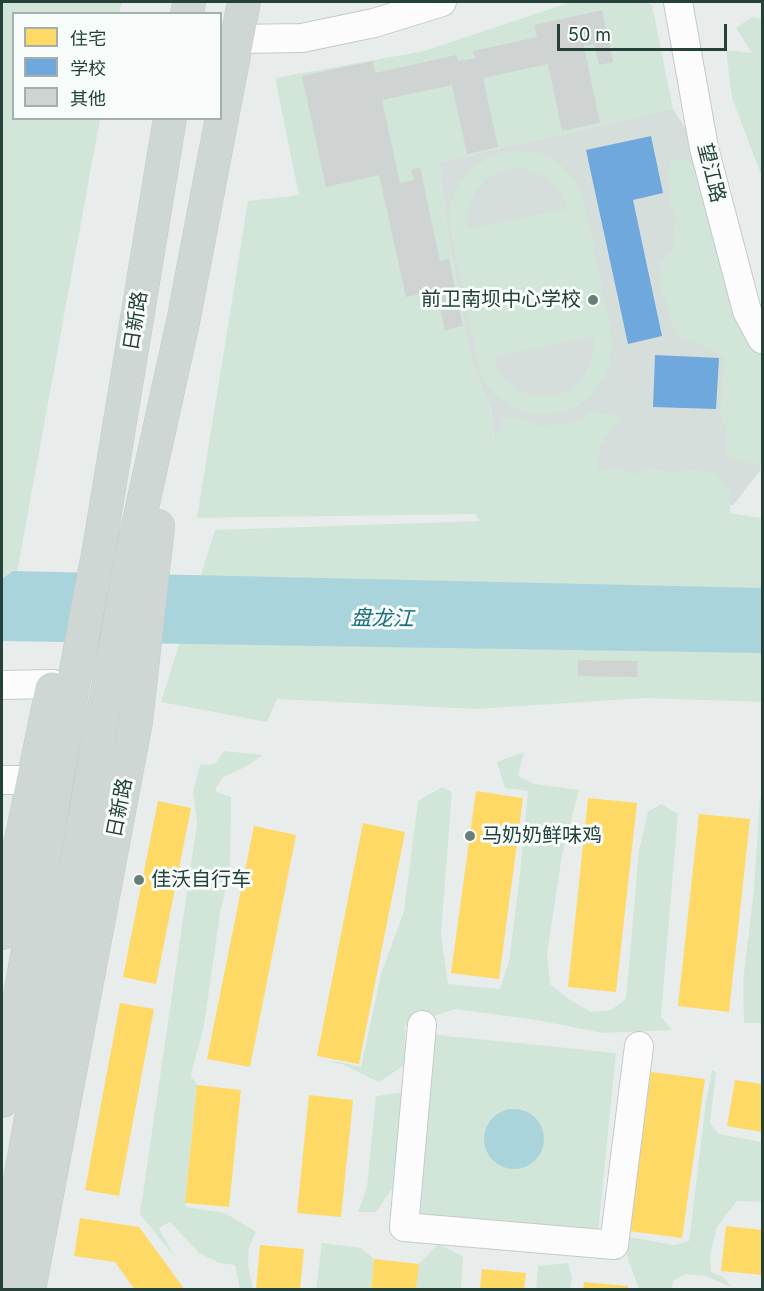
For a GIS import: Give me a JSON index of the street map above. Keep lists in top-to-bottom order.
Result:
{
  "streets": {
    "main road": ["日新路"],
    "street": ["望江路"]
  },
  "water": ["盘龙江"],
  "places": ["前卫南坝中心学校", "马奶奶鲜味鸡", "佳沃自行车"],
  "legend": ["住宅", "学校", "其他"],
  "scale_bar": "50 m"
}
